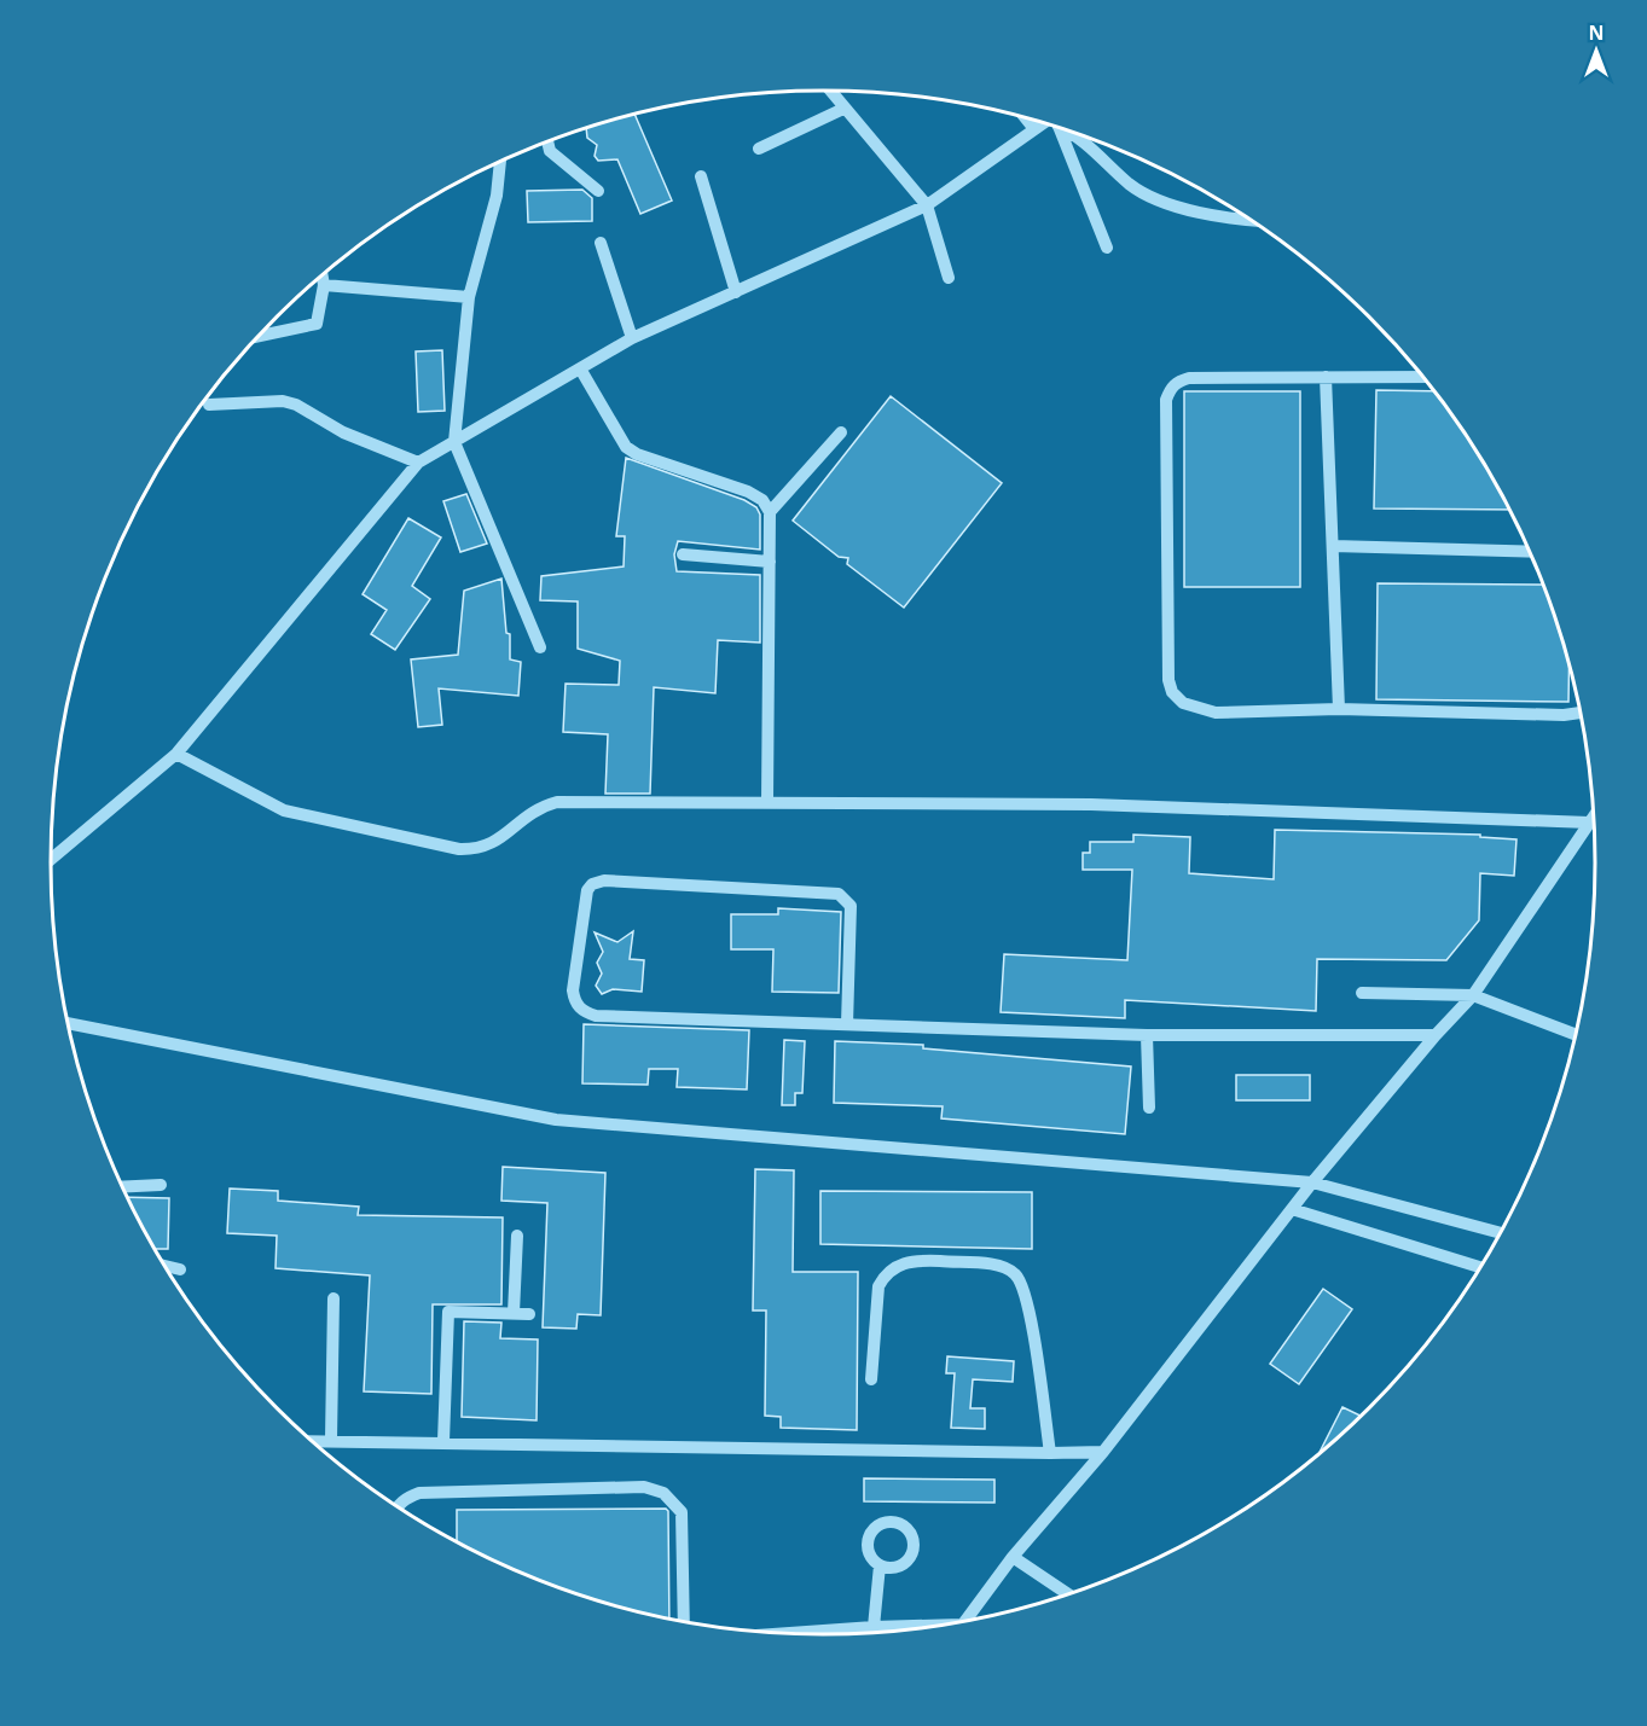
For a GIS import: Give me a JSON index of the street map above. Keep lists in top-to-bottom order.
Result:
{
  "north": "top"
}
